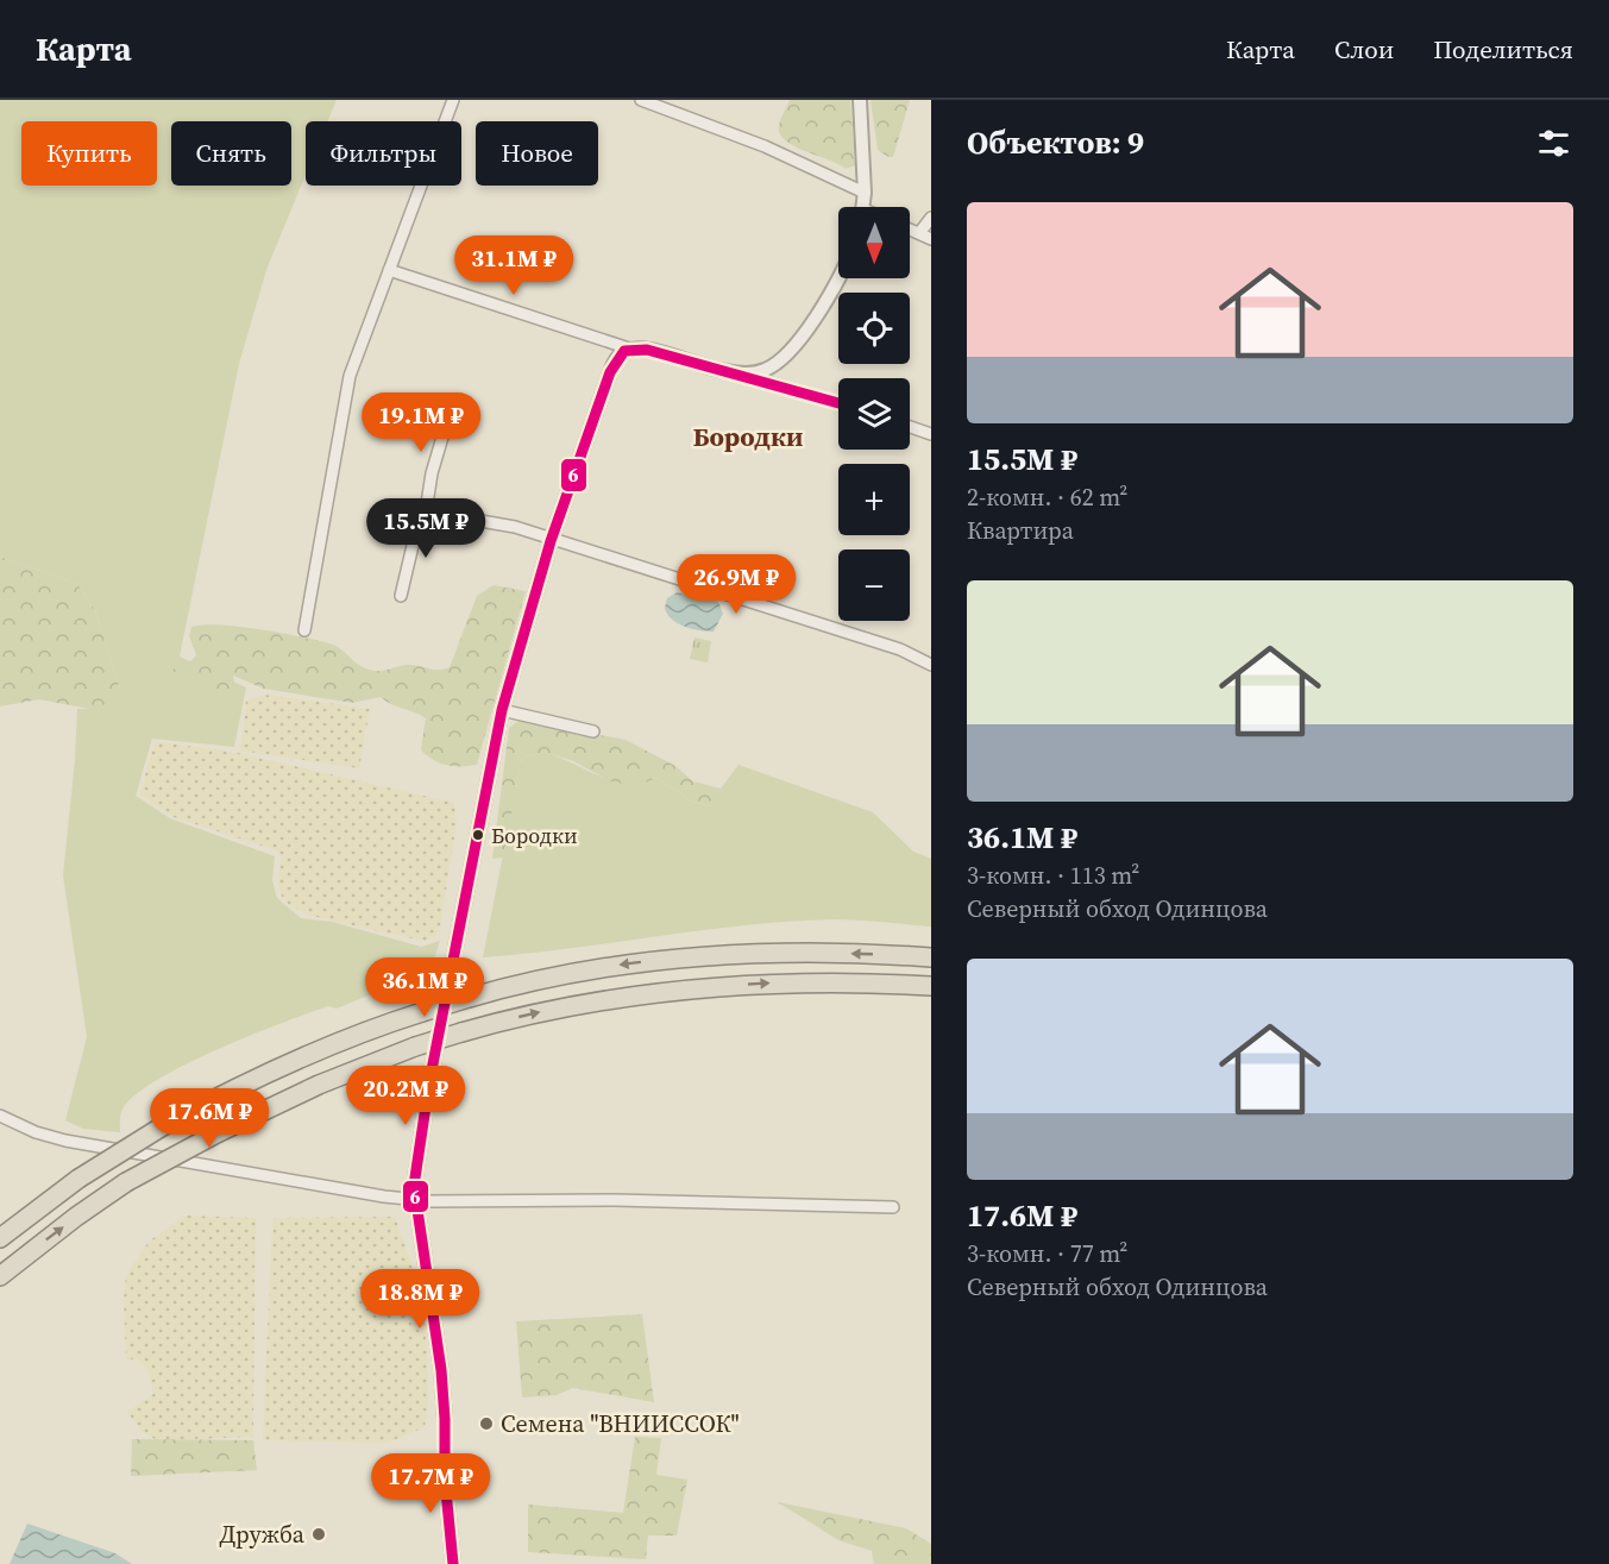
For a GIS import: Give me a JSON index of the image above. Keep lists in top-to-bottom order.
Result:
{
  "districts": ["Бородки"],
  "places": ["Бородки", "Семена \"ВНИИССОК\"", "Дружба"],
  "lines": ["transit line 6"],
  "north": "bottom",
  "page": {
    "header": "Карта",
    "nav": ["Карта", "Слои", "Поделиться"],
    "heading": "Объектов: 9",
    "chip": [
      "Купить",
      "Снять",
      "Фильтры",
      "Новое"
    ],
    "list": [
      {
        "name": "15.5M ₽",
        "note": "2-комн. · 62 m² · Квартира"
      },
      {
        "name": "36.1M ₽",
        "note": "3-комн. · 113 m² · Северный обход Одинцова"
      },
      {
        "name": "17.6M ₽",
        "note": "3-комн. · 77 m² · Северный обход Одинцова"
      }
    ],
    "map_buttons": ["+", "−"],
    "price": [
      "31.1M ₽",
      "19.1M ₽",
      "15.5M ₽",
      "26.9M ₽",
      "36.1M ₽",
      "20.2M ₽",
      "17.6M ₽",
      "18.8M ₽",
      "17.7M ₽"
    ]
  }
}
